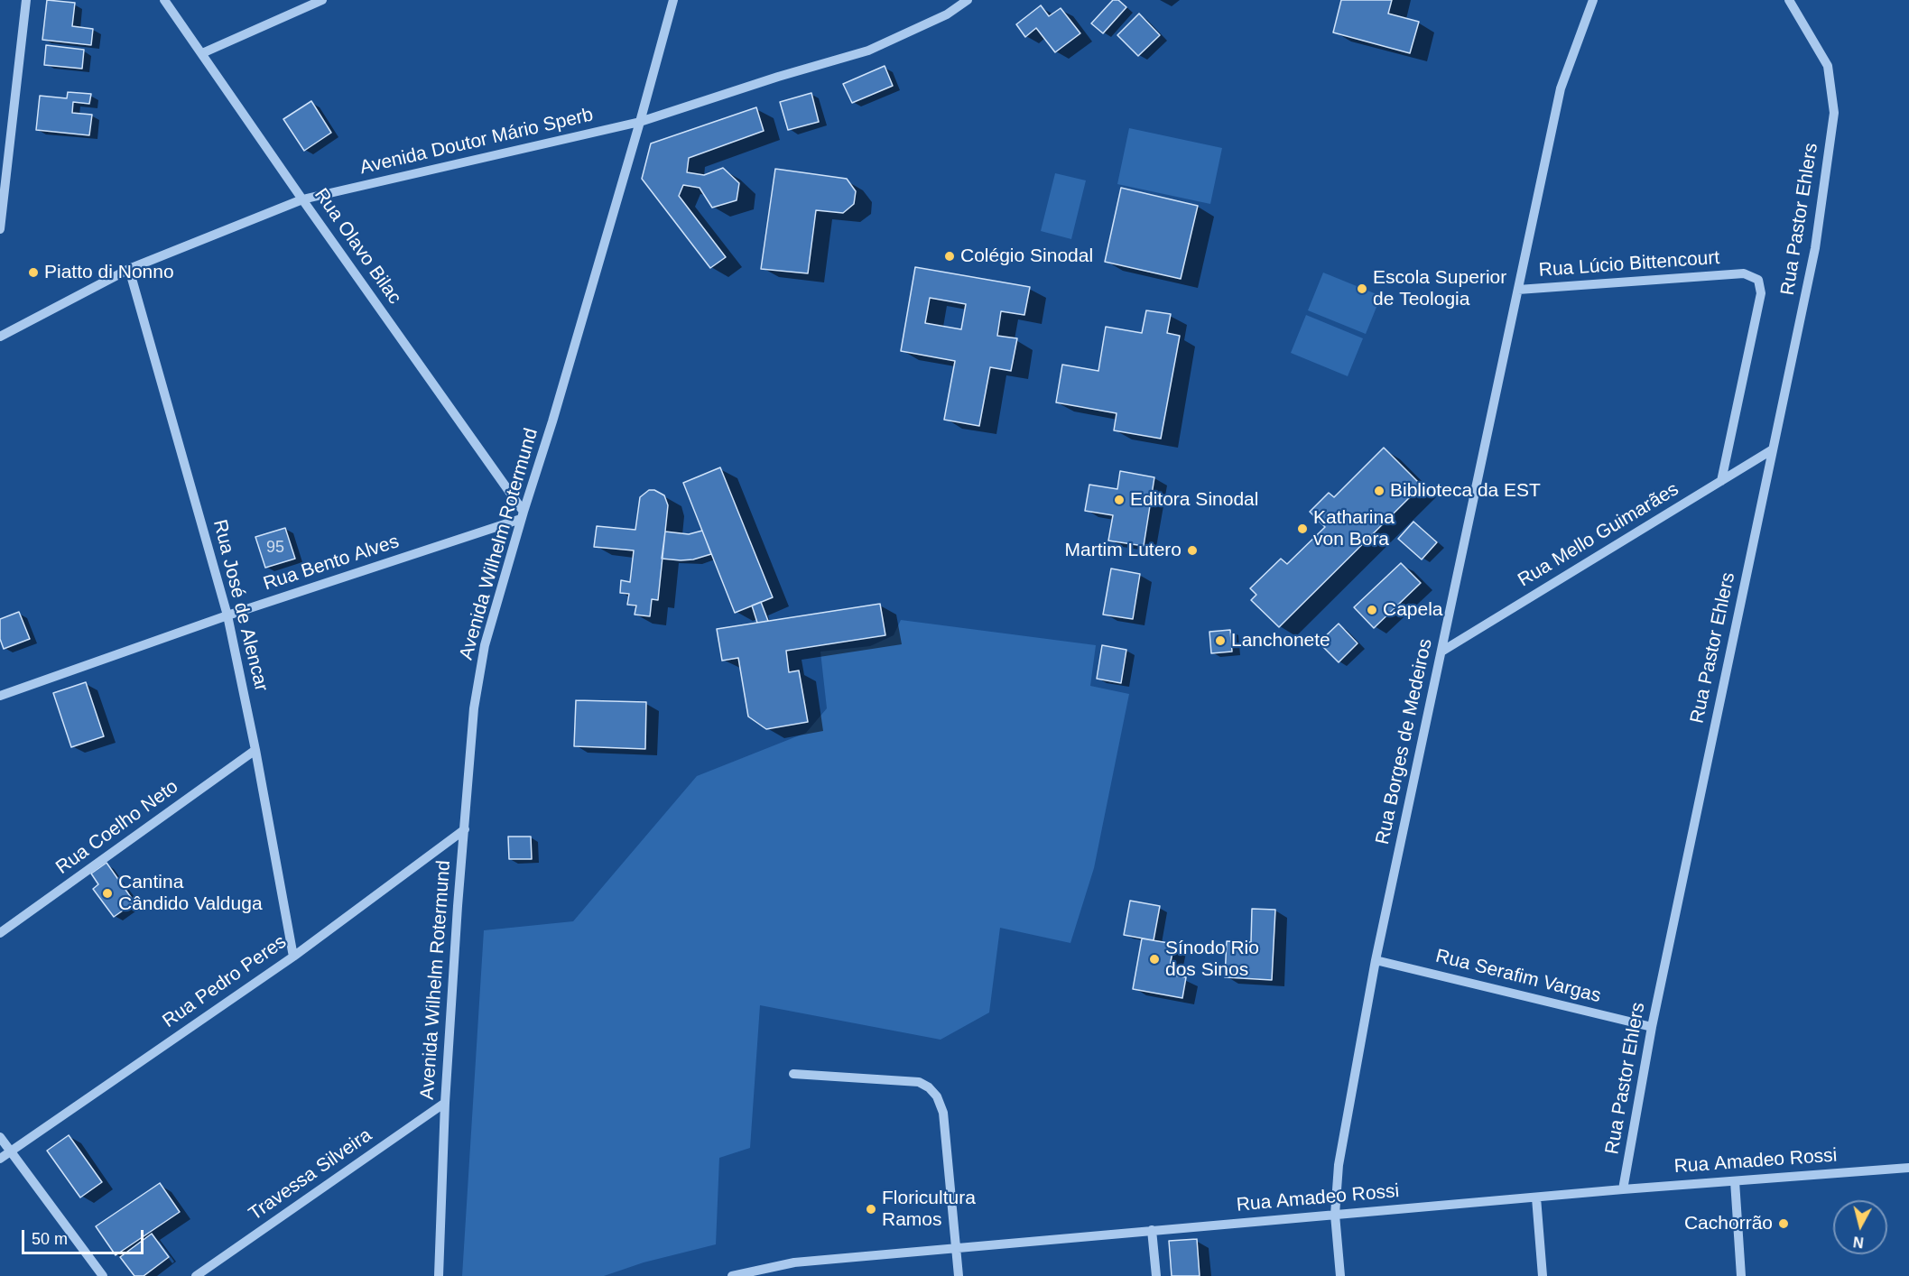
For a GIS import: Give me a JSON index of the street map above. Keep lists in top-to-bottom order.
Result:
{
  "streets": {
    "street": [
      "Avenida Doutor Mário Sperb",
      "Rua Pastor Ehlers",
      "Rua Olavo Bilac",
      "Rua Lúcio Bittencourt",
      "Rua Mello Guimarães",
      "Avenida Wilhelm Rotermund",
      "Rua Bento Alves",
      "Rua José de Alencar",
      "Rua Borges de Medeiros",
      "Rua Coelho Neto",
      "Rua Serafim Vargas",
      "Rua Pedro Peres",
      "Rua Amadeo Rossi",
      "Travessa Silveira"
    ]
  },
  "crossings": [
    ["Avenida Doutor Mário Sperb", "Rua Olavo Bilac"],
    ["Avenida Doutor Mário Sperb", "Avenida Wilhelm Rotermund"],
    ["Avenida Doutor Mário Sperb", "Rua José de Alencar"],
    ["Rua Pastor Ehlers", "Rua Mello Guimarães"],
    ["Rua Pastor Ehlers", "Rua Serafim Vargas"],
    ["Rua Pastor Ehlers", "Rua Amadeo Rossi"],
    ["Rua Olavo Bilac", "Avenida Wilhelm Rotermund"],
    ["Rua Olavo Bilac", "Rua Bento Alves"],
    ["Rua Lúcio Bittencourt", "Rua Mello Guimarães"],
    ["Rua Lúcio Bittencourt", "Rua Borges de Medeiros"],
    ["Rua Mello Guimarães", "Rua Borges de Medeiros"],
    ["Avenida Wilhelm Rotermund", "Rua Bento Alves"],
    ["Avenida Wilhelm Rotermund", "Rua Pedro Peres"],
    ["Avenida Wilhelm Rotermund", "Travessa Silveira"],
    ["Rua Bento Alves", "Rua José de Alencar"],
    ["Rua José de Alencar", "Rua Coelho Neto"],
    ["Rua José de Alencar", "Rua Pedro Peres"],
    ["Rua Borges de Medeiros", "Rua Serafim Vargas"],
    ["Rua Borges de Medeiros", "Rua Amadeo Rossi"]
  ],
  "places": [
    "Colégio Sinodal",
    "Piatto di Nonno",
    "Escola Superior de Teologia",
    "Biblioteca da EST",
    "Editora Sinodal",
    "Katharina von Bora",
    "Martim Lutero",
    "Capela",
    "Lanchonete",
    "Cantina Cândido Valduga",
    "Sínodo Rio dos Sinos",
    "Floricultura Ramos",
    "Cachorrão"
  ],
  "house_numbers": ["95"],
  "scale_bar": "50 m",
  "north": "bottom"
}
